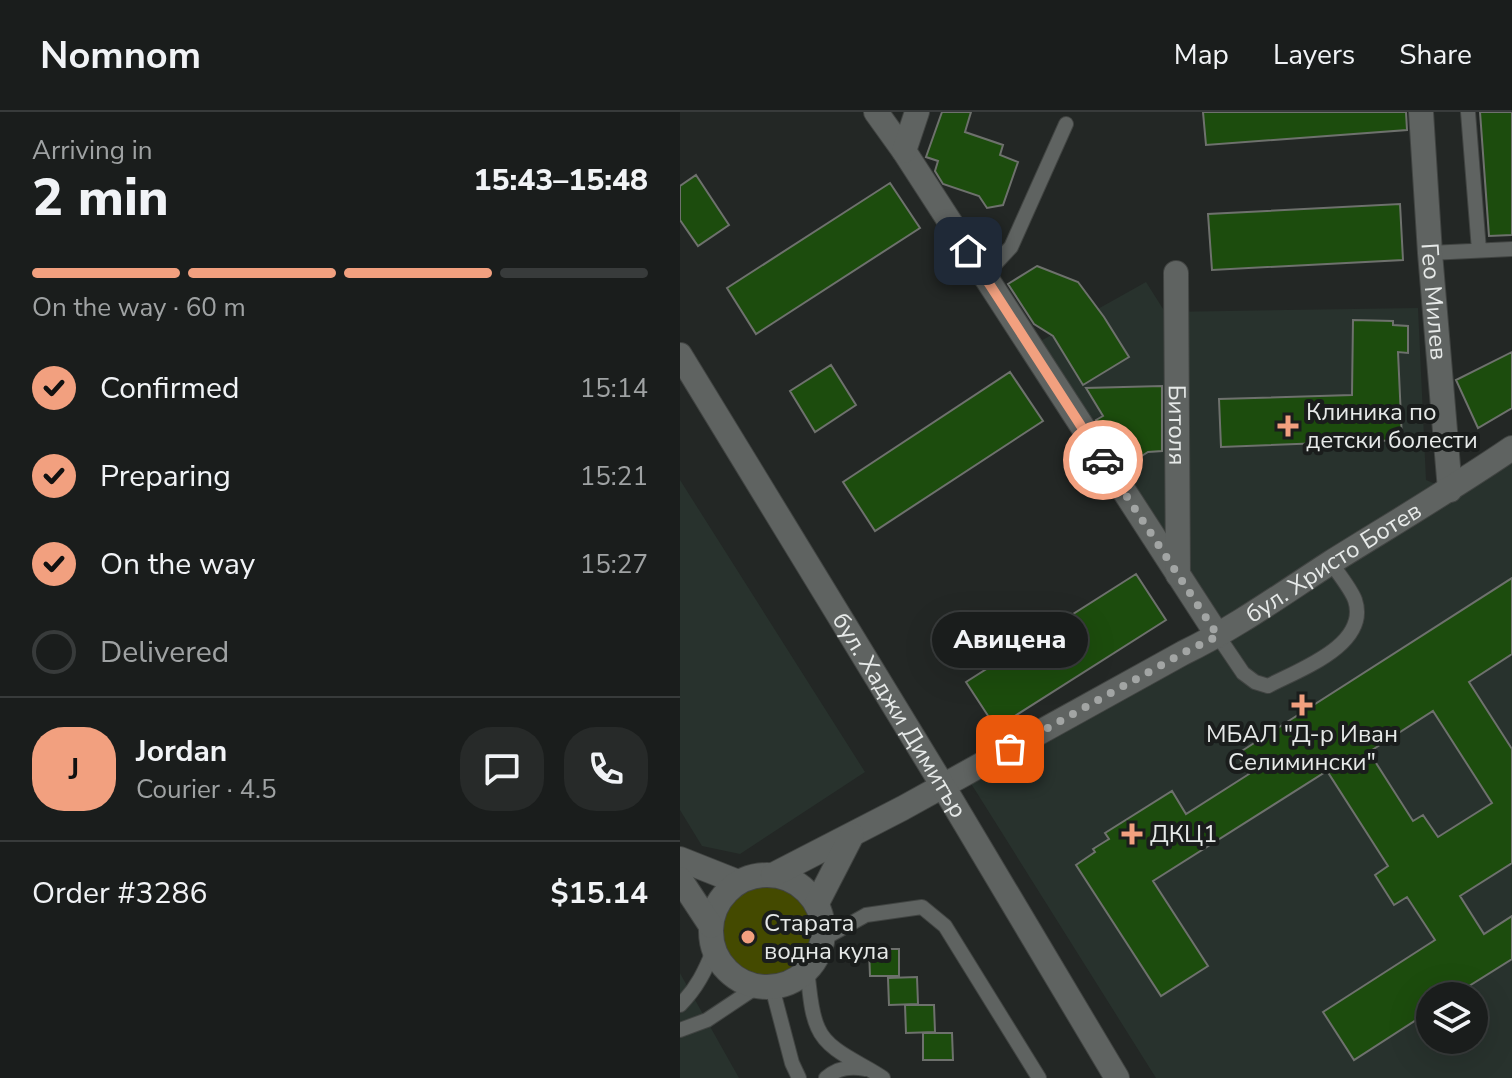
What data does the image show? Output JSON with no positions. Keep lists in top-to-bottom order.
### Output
{
  "streets": {
    "street": [
      "Гео Милев",
      "Битоля",
      "бул. Христо Ботев",
      "бул. Хаджи Димитър"
    ]
  },
  "crossings": [
    ["Гео Милев", "бул. Христо Ботев"],
    ["бул. Христо Ботев", "бул. Хаджи Димитър"]
  ],
  "places": {
    "health": ["Клиника по детски болести", "МБАЛ \"Д-р Иван Селимински\"", "ДКЦ1"],
    "other": ["Авицена", "Старата водна кула"]
  },
  "page": {
    "header": "Nomnom",
    "nav": ["Map", "Layers", "Share"],
    "heading": ["2 min", "Arriving in", "15:43–15:48"],
    "panel": [
      "Jordan",
      "Courier · 4.5",
      "Order #3286",
      "$15.14"
    ],
    "bar": "On the way · 60 m",
    "list": [
      ["Confirmed", "15:14"],
      ["Preparing", "15:21"],
      ["On the way", "15:27"],
      "Delivered"
    ],
    "bubble": "Авицена",
    "round": "J"
  }
}
